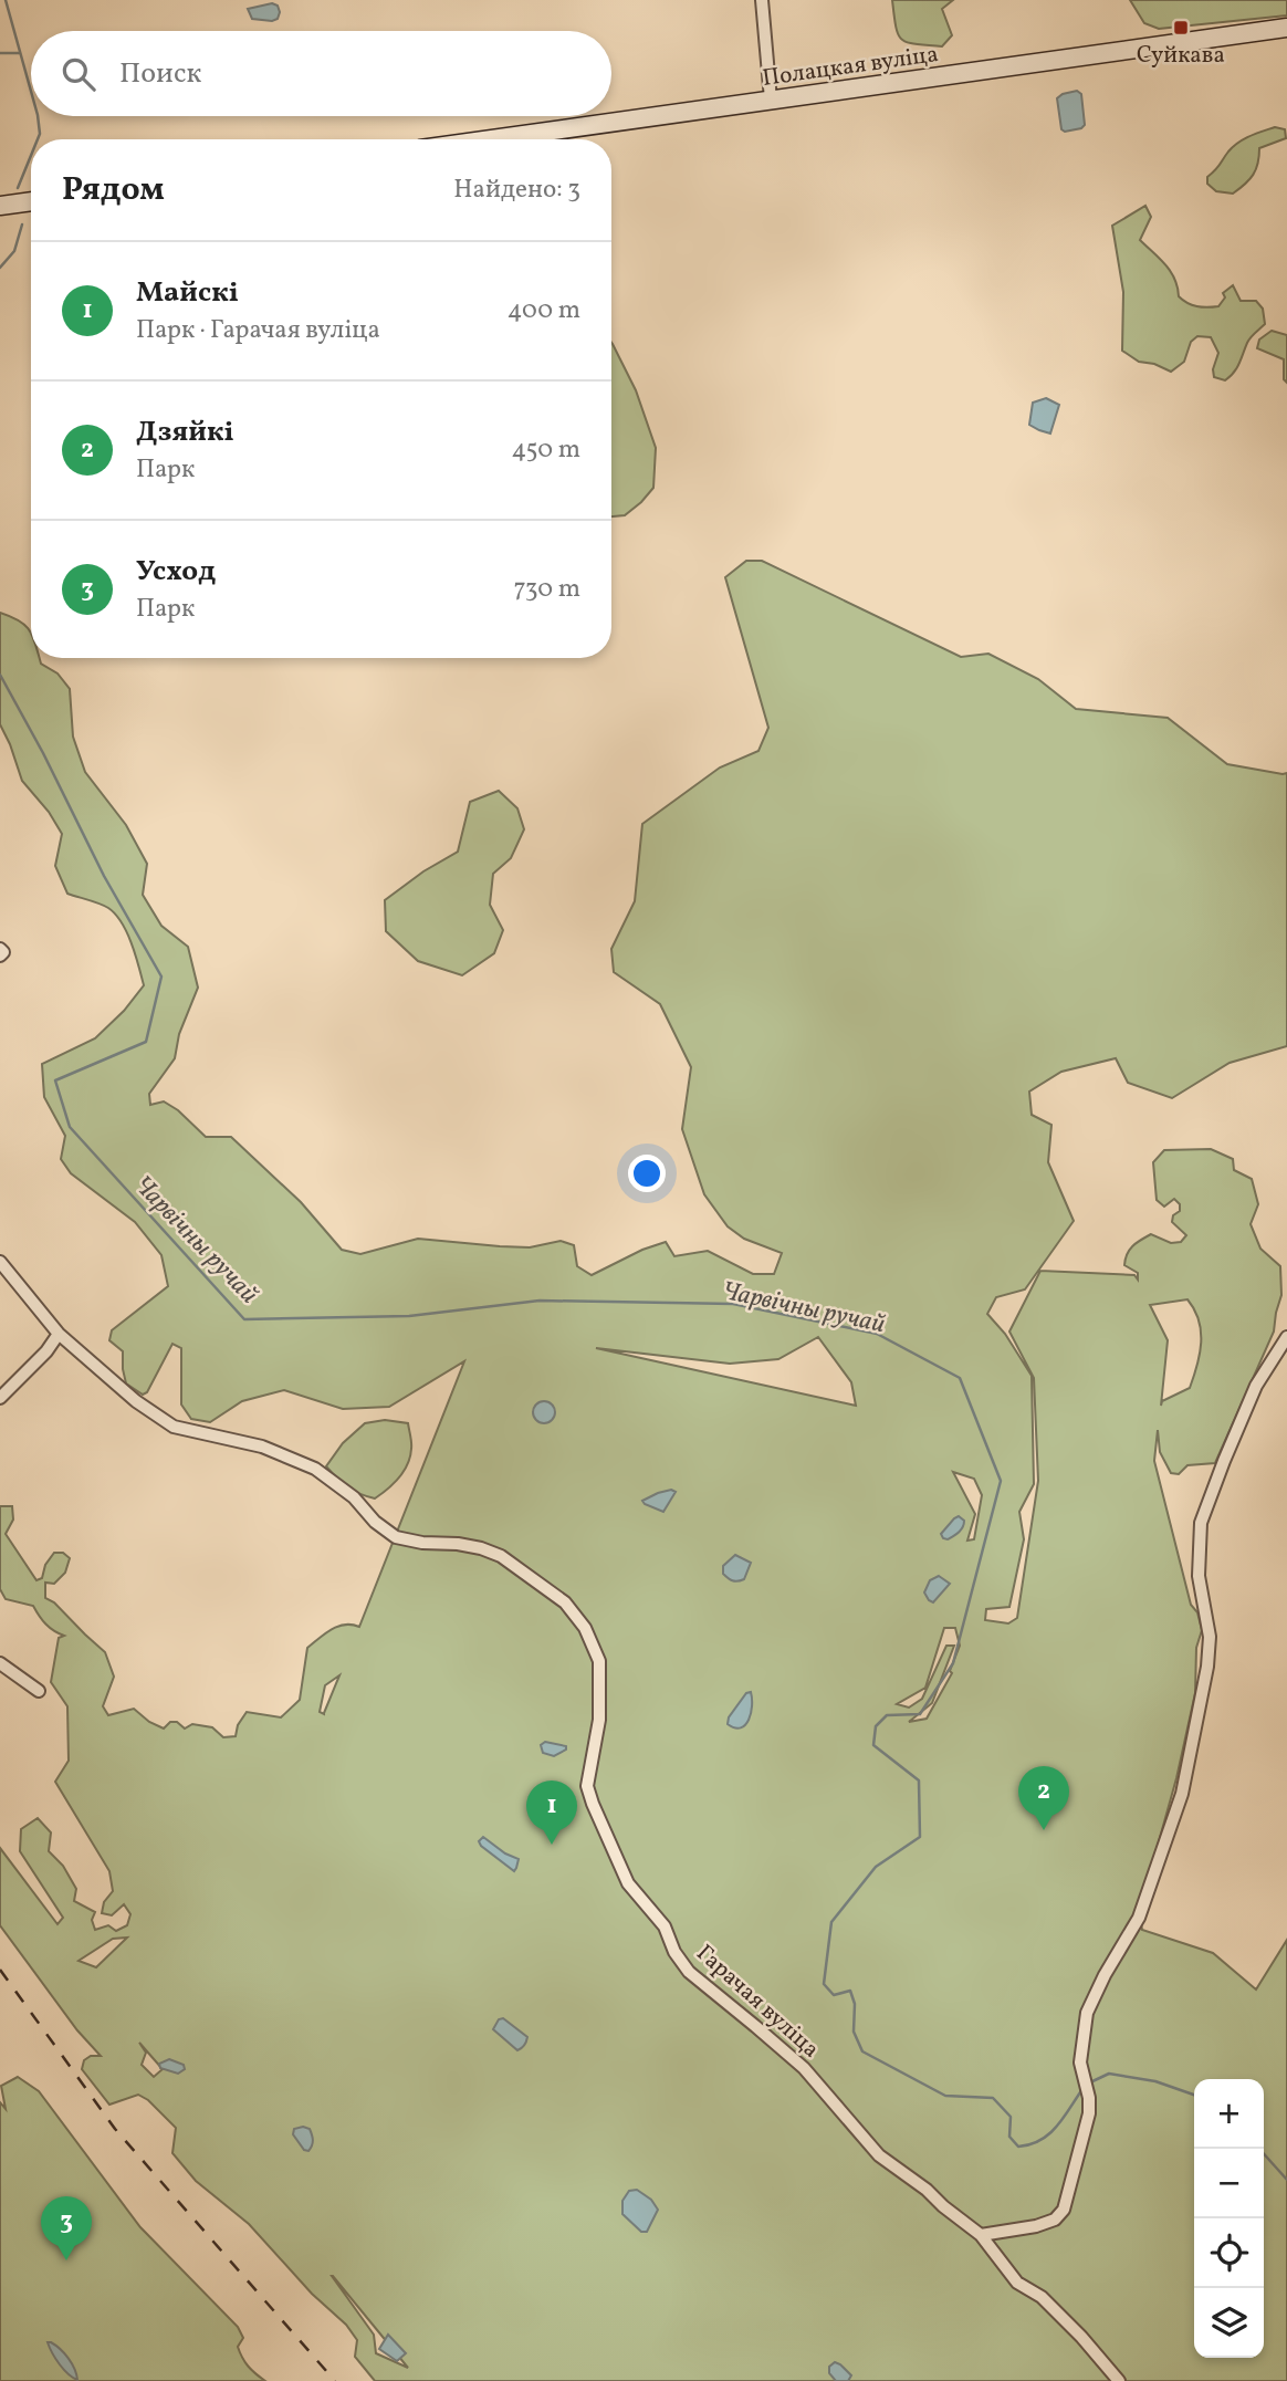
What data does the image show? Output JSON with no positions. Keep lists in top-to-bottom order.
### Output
{
  "streets": {
    "main road": ["Полацкая вуліца"],
    "street": ["Гарачая вуліца"]
  },
  "water": ["Чарвічны ручай"],
  "places": {
    "transit": ["Суйкава"]
  },
  "page": {
    "search": "Поиск",
    "heading": ["Рядом", "Найдено: 3"],
    "list": [
      {
        "mark": "1",
        "name": "Майскі",
        "note": "Парк · Гарачая вуліца",
        "value": "400 m"
      },
      {
        "mark": "2",
        "name": "Дзяйкі",
        "note": "Парк",
        "value": "450 m"
      },
      {
        "mark": "3",
        "name": "Усход",
        "note": "Парк",
        "value": "730 m"
      }
    ],
    "pins": ["2", "1", "3"],
    "map_buttons": ["+", "−"]
  }
}
